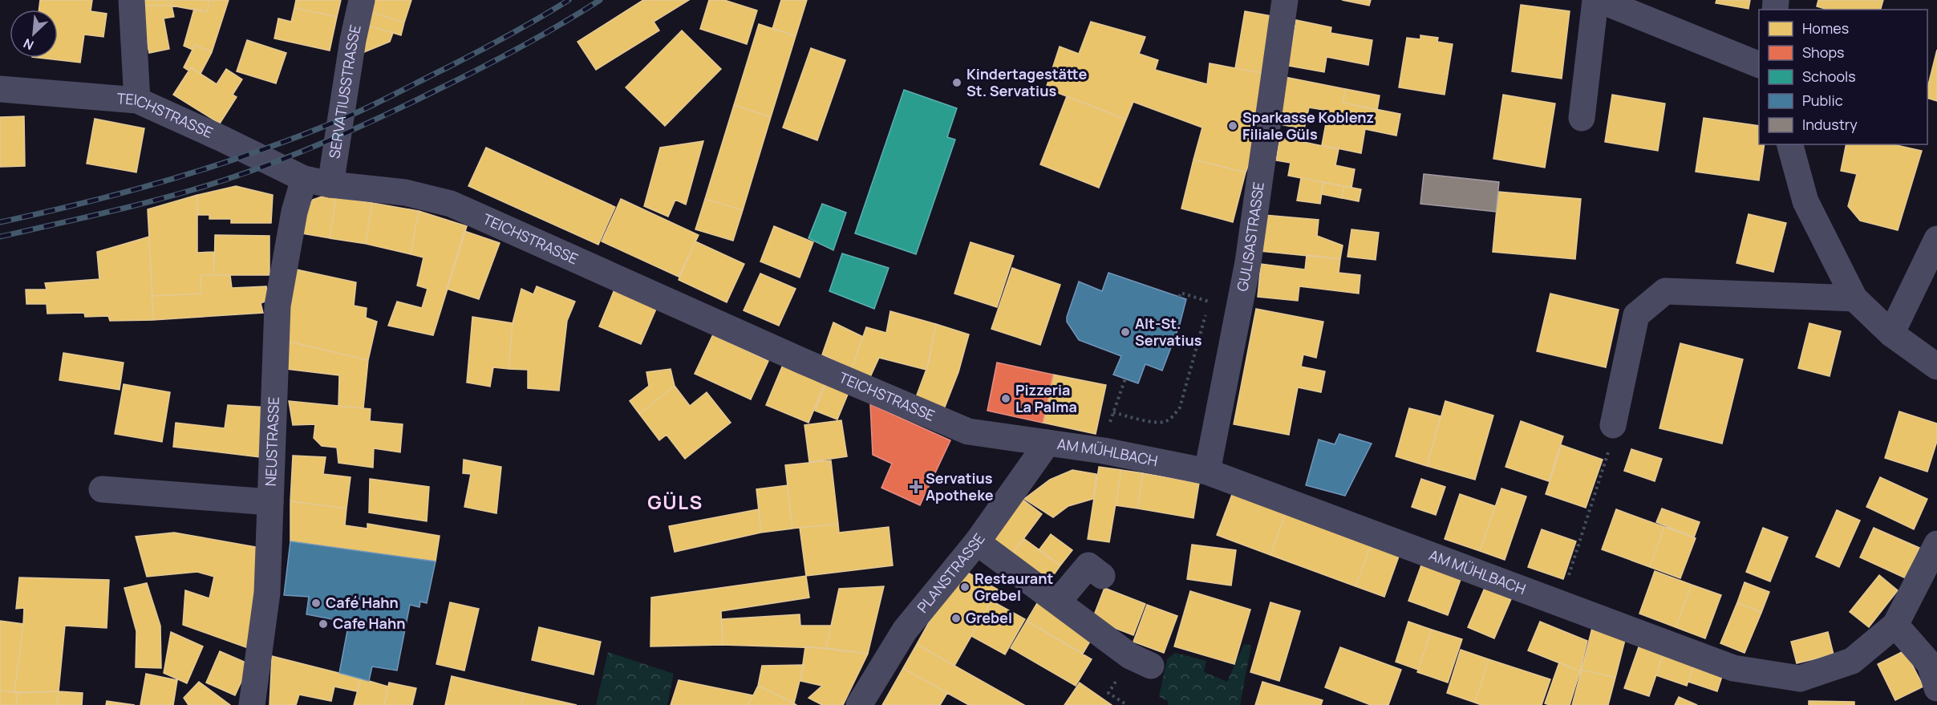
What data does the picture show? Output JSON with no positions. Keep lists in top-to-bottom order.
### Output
{
  "streets": {
    "street": [
      "SERVATIUSSTRASSE",
      "TEICHSTRASSE",
      "GULISASTRASSE",
      "NEUSTRASSE",
      "AM MÜHLBACH",
      "PLANSTRASSE"
    ]
  },
  "crossings": [
    ["SERVATIUSSTRASSE", "TEICHSTRASSE"],
    ["TEICHSTRASSE", "NEUSTRASSE"],
    ["TEICHSTRASSE", "AM MÜHLBACH"],
    ["TEICHSTRASSE", "PLANSTRASSE"],
    ["GULISASTRASSE", "AM MÜHLBACH"],
    ["AM MÜHLBACH", "PLANSTRASSE"]
  ],
  "districts": ["GÜLS"],
  "places": {
    "other": [
      "Kindertagestätte St. Servatius",
      "Sparkasse Koblenz Filiale Güls",
      "Alt-St. Servatius",
      "Pizzeria La Palma",
      "Restaurant Grebel",
      "Café Hahn",
      "Grebel",
      "Cafe Hahn"
    ],
    "health": ["Servatius Apotheke"]
  },
  "legend": [
    "Homes",
    "Shops",
    "Schools",
    "Public",
    "Industry"
  ],
  "north": "bottom left"
}
